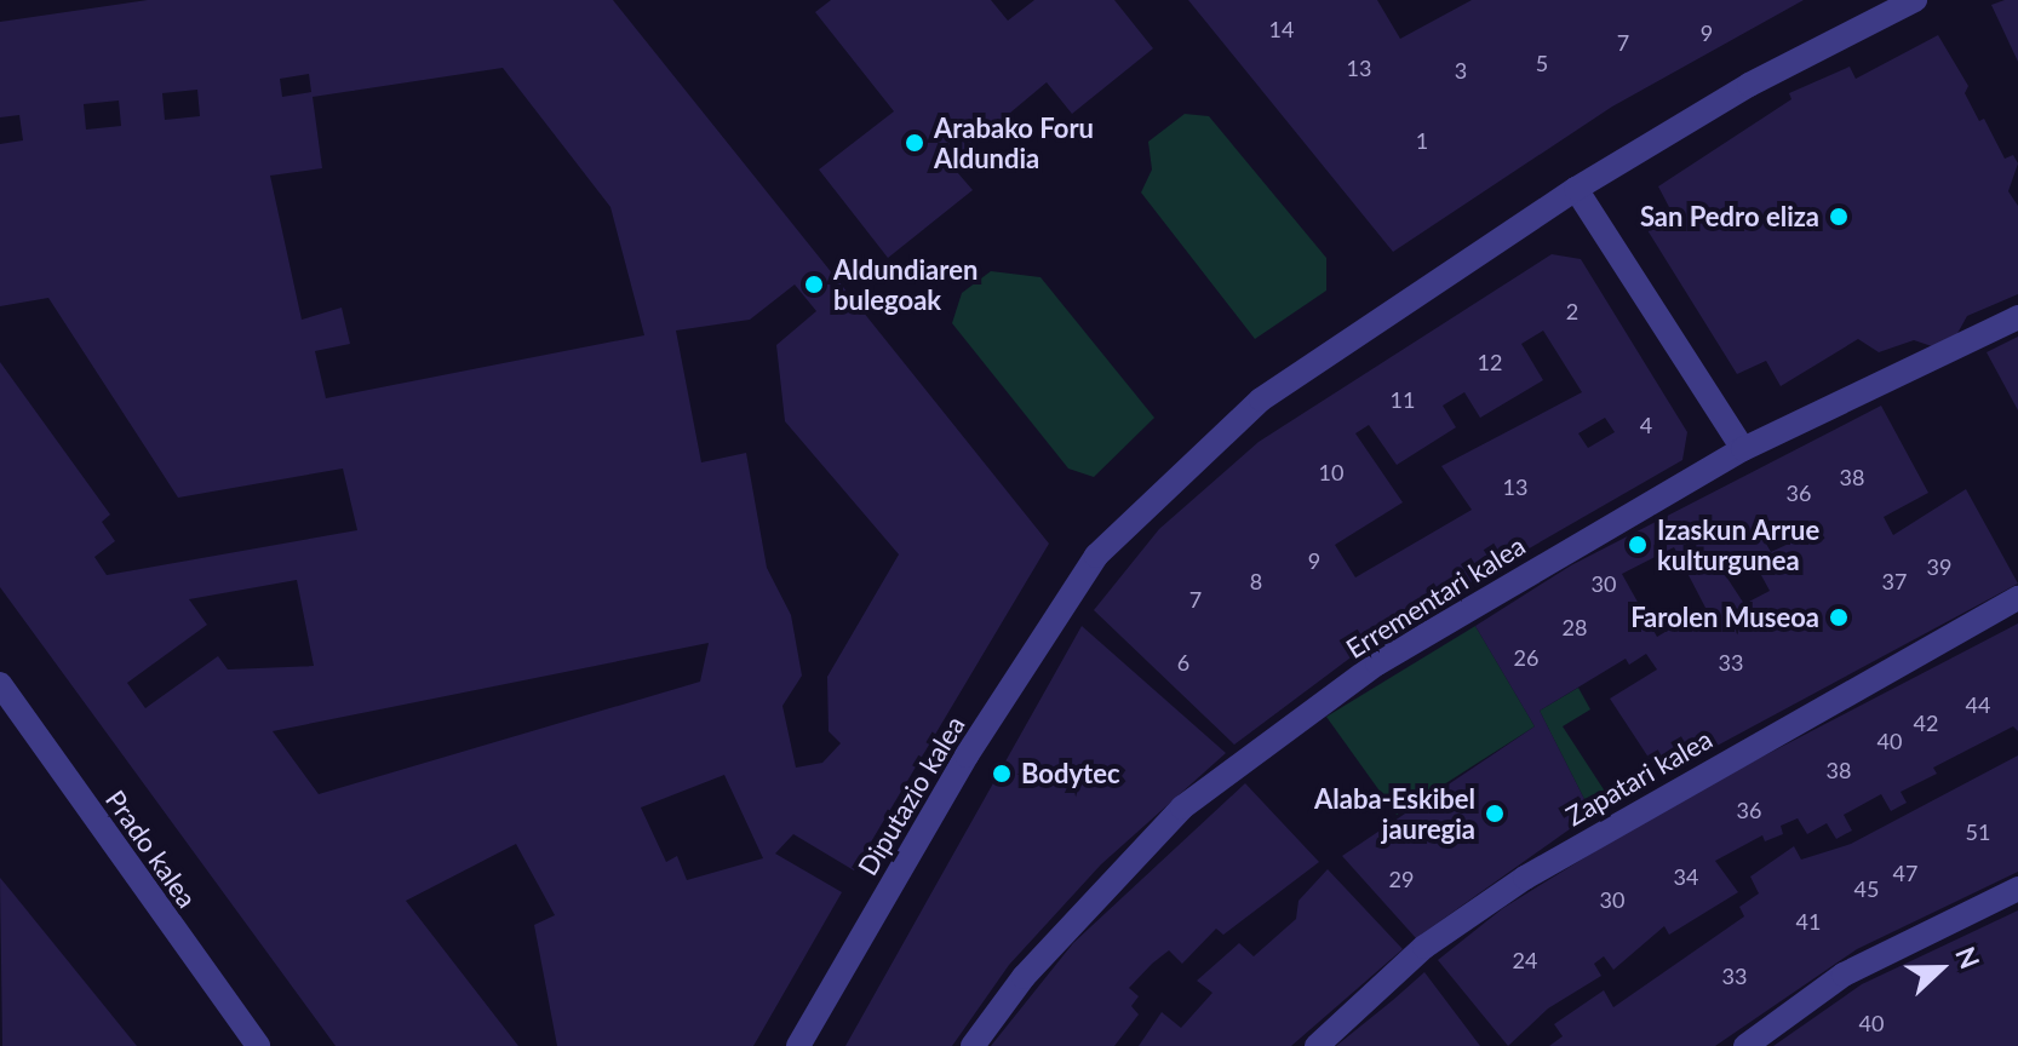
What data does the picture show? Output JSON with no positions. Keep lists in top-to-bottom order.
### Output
{
  "streets": {
    "street": [
      "Errementari kalea",
      "Zapatari kalea",
      "Diputazio kalea",
      "Prado kalea"
    ]
  },
  "places": [
    "Arabako Foru Aldundia",
    "San Pedro eliza",
    "Aldundiaren bulegoak",
    "Izaskun Arrue kulturgunea",
    "Farolen Museoa",
    "Bodytec",
    "Alaba-Eskibel jauregia"
  ],
  "house_numbers": [
    "14",
    "9",
    "7",
    "5",
    "13",
    "3",
    "1",
    "2",
    "12",
    "11",
    "4",
    "10",
    "38",
    "13",
    "36",
    "9",
    "39",
    "8",
    "37",
    "30",
    "7",
    "28",
    "26",
    "6",
    "33",
    "44",
    "42",
    "40",
    "38",
    "36",
    "51",
    "47",
    "34",
    "29",
    "45",
    "30",
    "41",
    "24",
    "33",
    "40"
  ],
  "north": "right"
}
